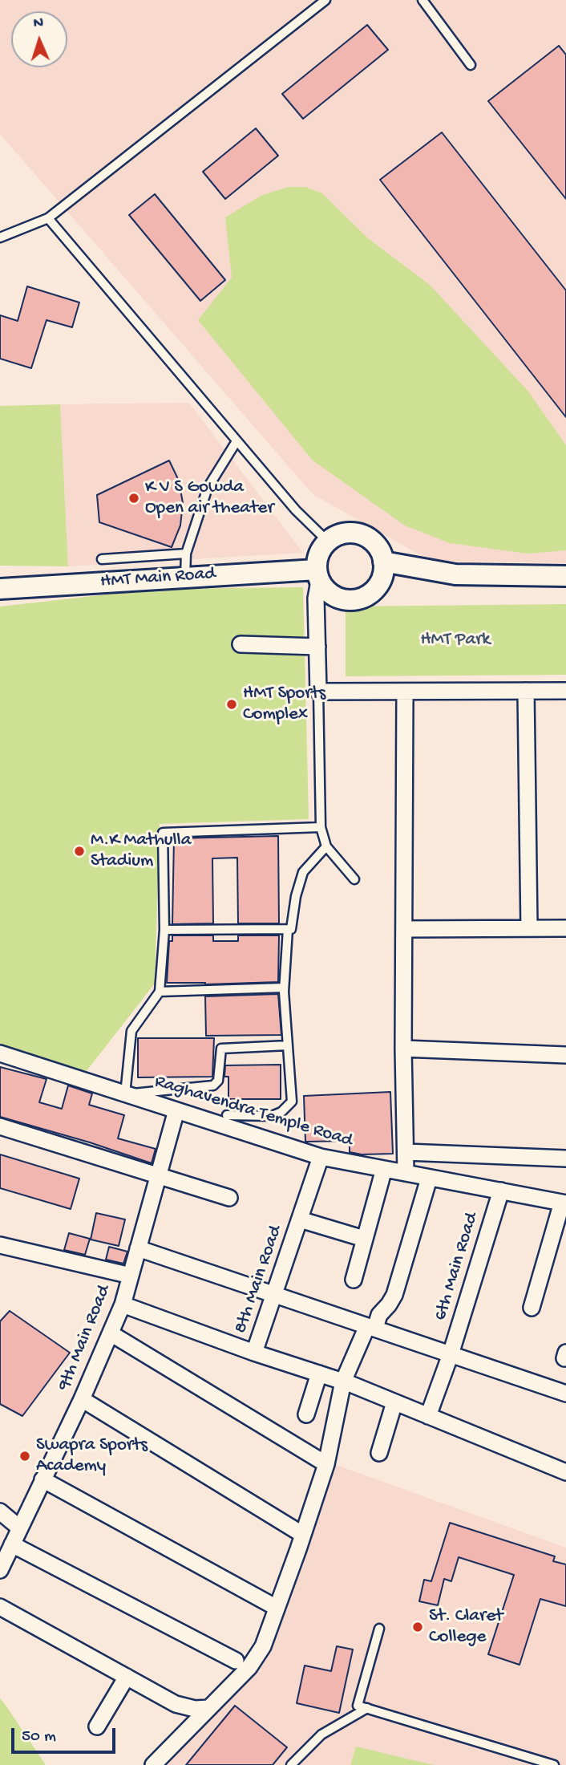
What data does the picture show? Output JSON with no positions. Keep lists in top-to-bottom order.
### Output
{
  "streets": {
    "street": [
      "HMT Main Road",
      "Raghavendra Temple Road",
      "6th Main Road",
      "8th Main Road",
      "9th Main Road"
    ]
  },
  "crossings": [
    ["Raghavendra Temple Road", "6th Main Road"],
    ["Raghavendra Temple Road", "8th Main Road"],
    ["Raghavendra Temple Road", "9th Main Road"]
  ],
  "parks": ["HMT Park"],
  "places": [
    "K V S Gowda Open air theater",
    "HMT Sports Complex",
    "M.K Mathulla Stadium",
    "Swapra Sports Academy",
    "St. Claret College"
  ],
  "scale_bar": "50 m",
  "north": "top"
}
